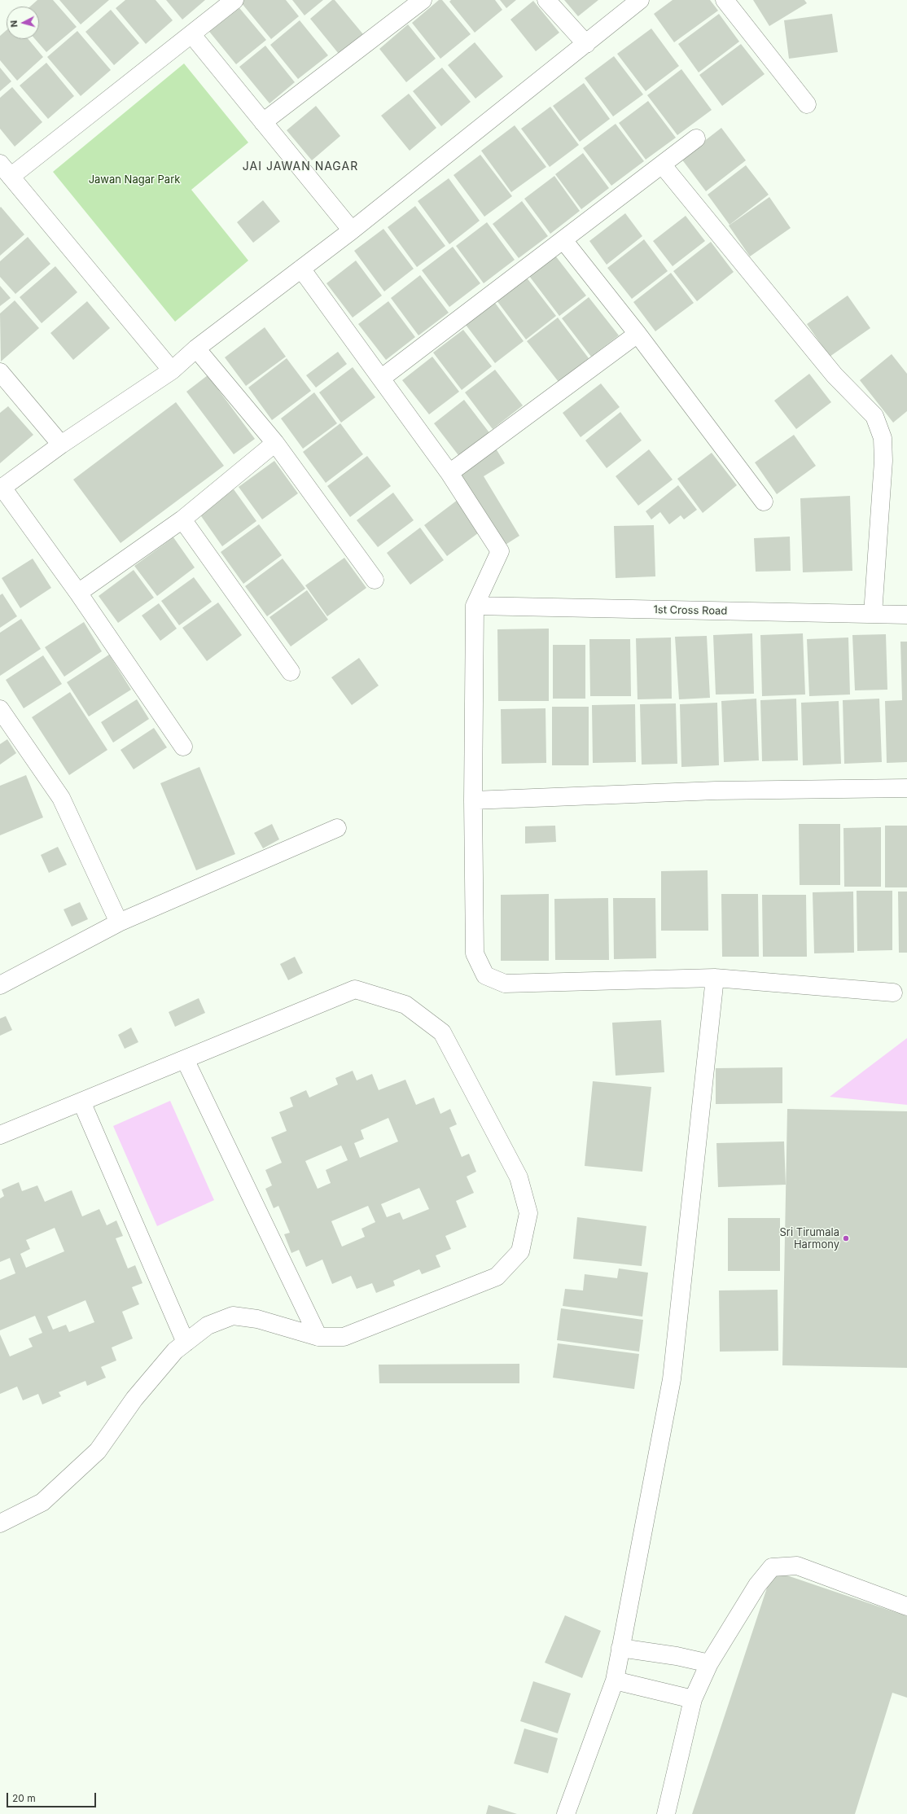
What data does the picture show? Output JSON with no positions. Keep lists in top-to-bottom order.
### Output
{
  "streets": {
    "street": ["1st Cross Road"]
  },
  "districts": ["JAI JAWAN NAGAR"],
  "parks": ["Jawan Nagar Park"],
  "places": ["Sri Tirumala Harmony"],
  "scale_bar": "20 m",
  "north": "left"
}
